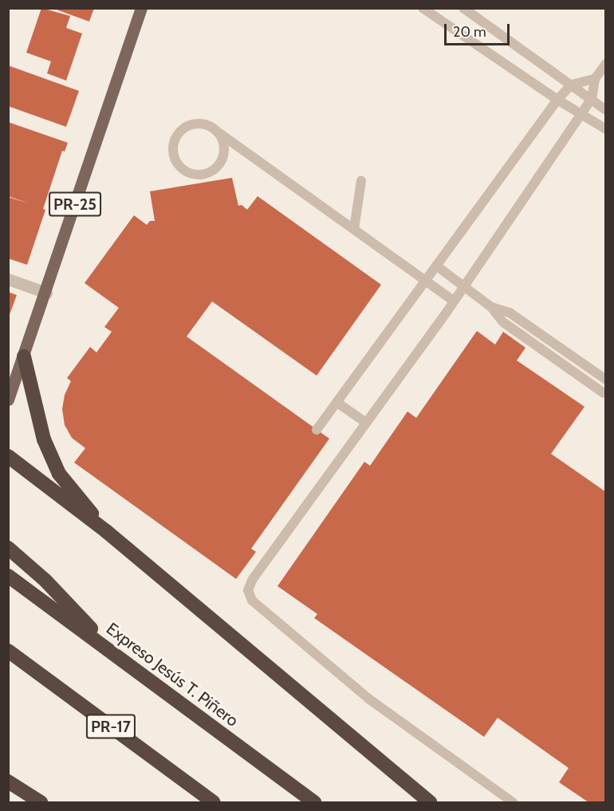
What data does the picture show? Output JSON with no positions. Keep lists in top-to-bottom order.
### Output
{
  "streets": {
    "highway": ["Expreso Jesús T. Piñero", "PR-17"],
    "main road": ["PR-25"]
  },
  "scale_bar": "20 m"
}
